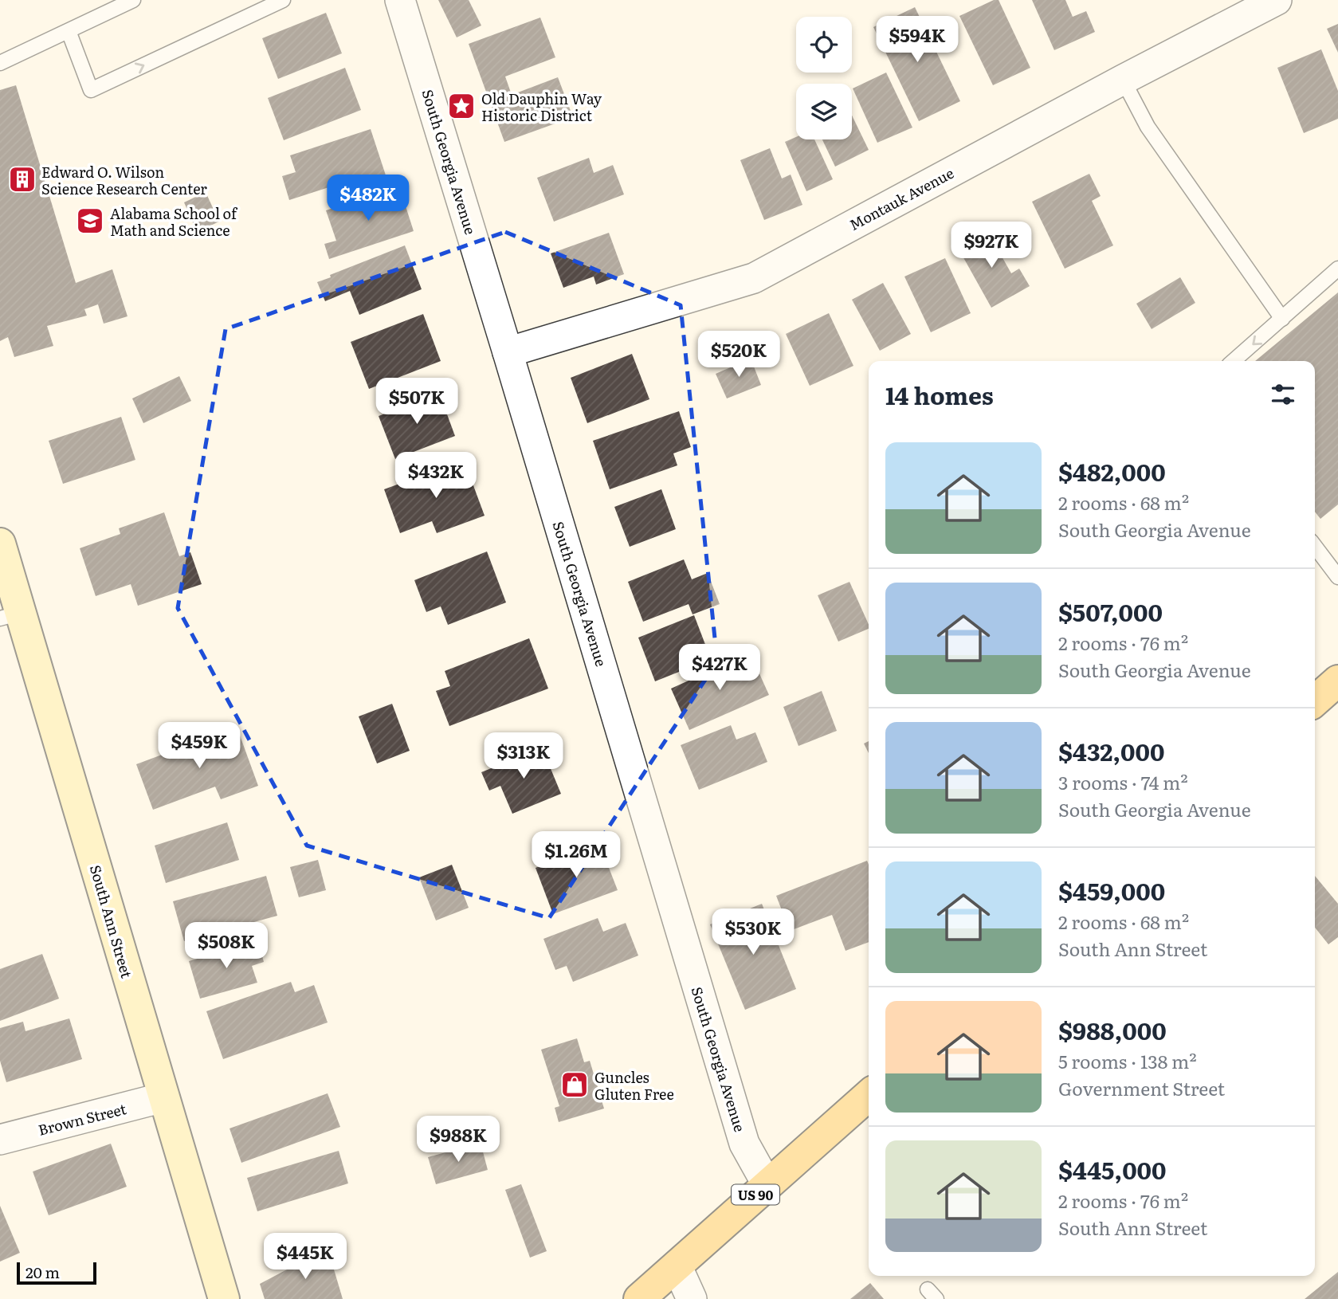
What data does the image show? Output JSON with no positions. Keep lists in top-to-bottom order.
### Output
{
  "streets": {
    "main road": ["US 90"],
    "street": [
      "South Georgia Avenue",
      "Montauk Avenue",
      "South Ann Street",
      "Brown Street"
    ]
  },
  "crossings": [
    ["South Georgia Avenue", "Montauk Avenue"],
    ["South Georgia Avenue", "US 90"],
    ["South Ann Street", "Brown Street"]
  ],
  "places": {
    "place": ["Old Dauphin Way Historic District"],
    "building": ["Edward O. Wilson Science Research Center"],
    "school or university": ["Alabama School of Math and Science"],
    "shop": ["Guncles Gluten Free"]
  },
  "scale_bar": "20 m",
  "page": {
    "price": [
      "$594K",
      "$482K",
      "$927K",
      "$520K",
      "$507K",
      "$432K",
      "$427K",
      "$459K",
      "$313K",
      "$1.26M",
      "$530K",
      "$508K",
      "$988K",
      "$445K"
    ],
    "heading": "14 homes",
    "list": [
      {
        "name": "$482,000",
        "note": "2 rooms · 68 m² · South Georgia Avenue"
      },
      {
        "name": "$507,000",
        "note": "2 rooms · 76 m² · South Georgia Avenue"
      },
      {
        "name": "$432,000",
        "note": "3 rooms · 74 m² · South Georgia Avenue"
      },
      {
        "name": "$459,000",
        "note": "2 rooms · 68 m² · South Ann Street"
      },
      {
        "name": "$988,000",
        "note": "5 rooms · 138 m² · Government Street"
      },
      {
        "name": "$445,000",
        "note": "2 rooms · 76 m² · South Ann Street"
      }
    ],
    "scale": "20 m"
  }
}
